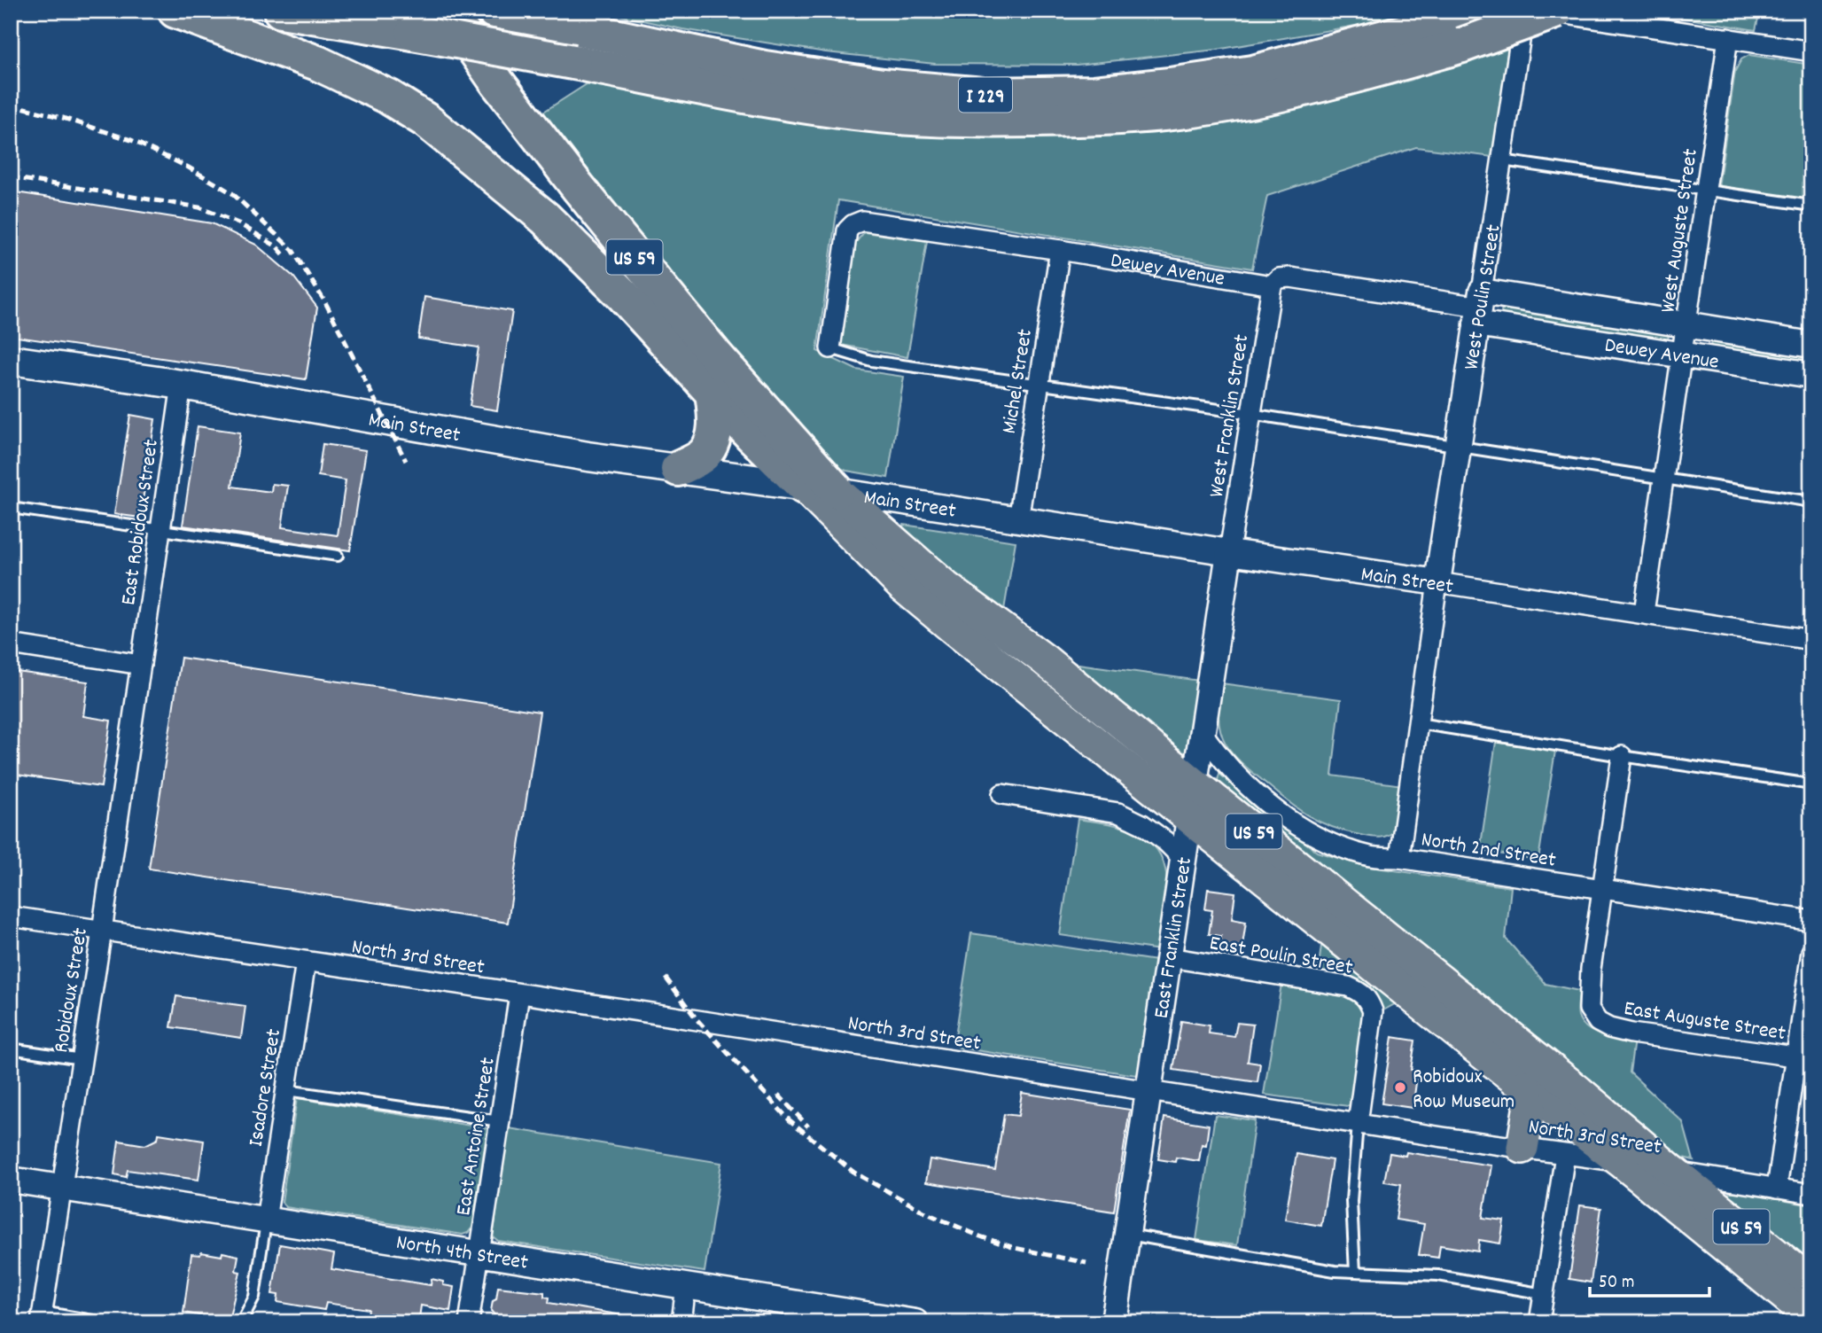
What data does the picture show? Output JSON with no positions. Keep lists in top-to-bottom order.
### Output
{
  "streets": {
    "highway": ["I 229", "US 59"],
    "main road": ["Main Street"],
    "street": [
      "West Auguste Street",
      "Dewey Avenue",
      "West Poulin Street",
      "Michel Street",
      "West Franklin Street",
      "East Robidoux Street",
      "North 2nd Street",
      "East Franklin Street",
      "East Poulin Street",
      "North 3rd Street",
      "Robidoux Street",
      "East Auguste Street",
      "Isadore Street",
      "East Antoine Street",
      "North 4th Street"
    ]
  },
  "crossings": [
    ["West Auguste Street", "Dewey Avenue"],
    ["West Auguste Street", "Main Street"],
    ["US 59", "Main Street"],
    ["US 59", "East Franklin Street"],
    ["US 59", "North 3rd Street"],
    ["Dewey Avenue", "West Poulin Street"],
    ["Dewey Avenue", "Michel Street"],
    ["Dewey Avenue", "West Franklin Street"],
    ["West Poulin Street", "Main Street"],
    ["Michel Street", "Main Street"],
    ["West Franklin Street", "Main Street"],
    ["West Franklin Street", "East Franklin Street"],
    ["Main Street", "East Robidoux Street"],
    ["Main Street", "East Franklin Street"],
    ["East Robidoux Street", "Robidoux Street"],
    ["North 2nd Street", "East Franklin Street"],
    ["North 2nd Street", "East Auguste Street"],
    ["East Franklin Street", "East Poulin Street"],
    ["East Franklin Street", "North 3rd Street"],
    ["East Poulin Street", "North 3rd Street"],
    ["North 3rd Street", "Robidoux Street"],
    ["North 3rd Street", "Isadore Street"],
    ["North 3rd Street", "East Antoine Street"],
    ["Robidoux Street", "North 4th Street"],
    ["Isadore Street", "North 4th Street"],
    ["East Antoine Street", "North 4th Street"]
  ],
  "places": ["Robidoux Row Museum"],
  "scale_bar": "50 m"
}
